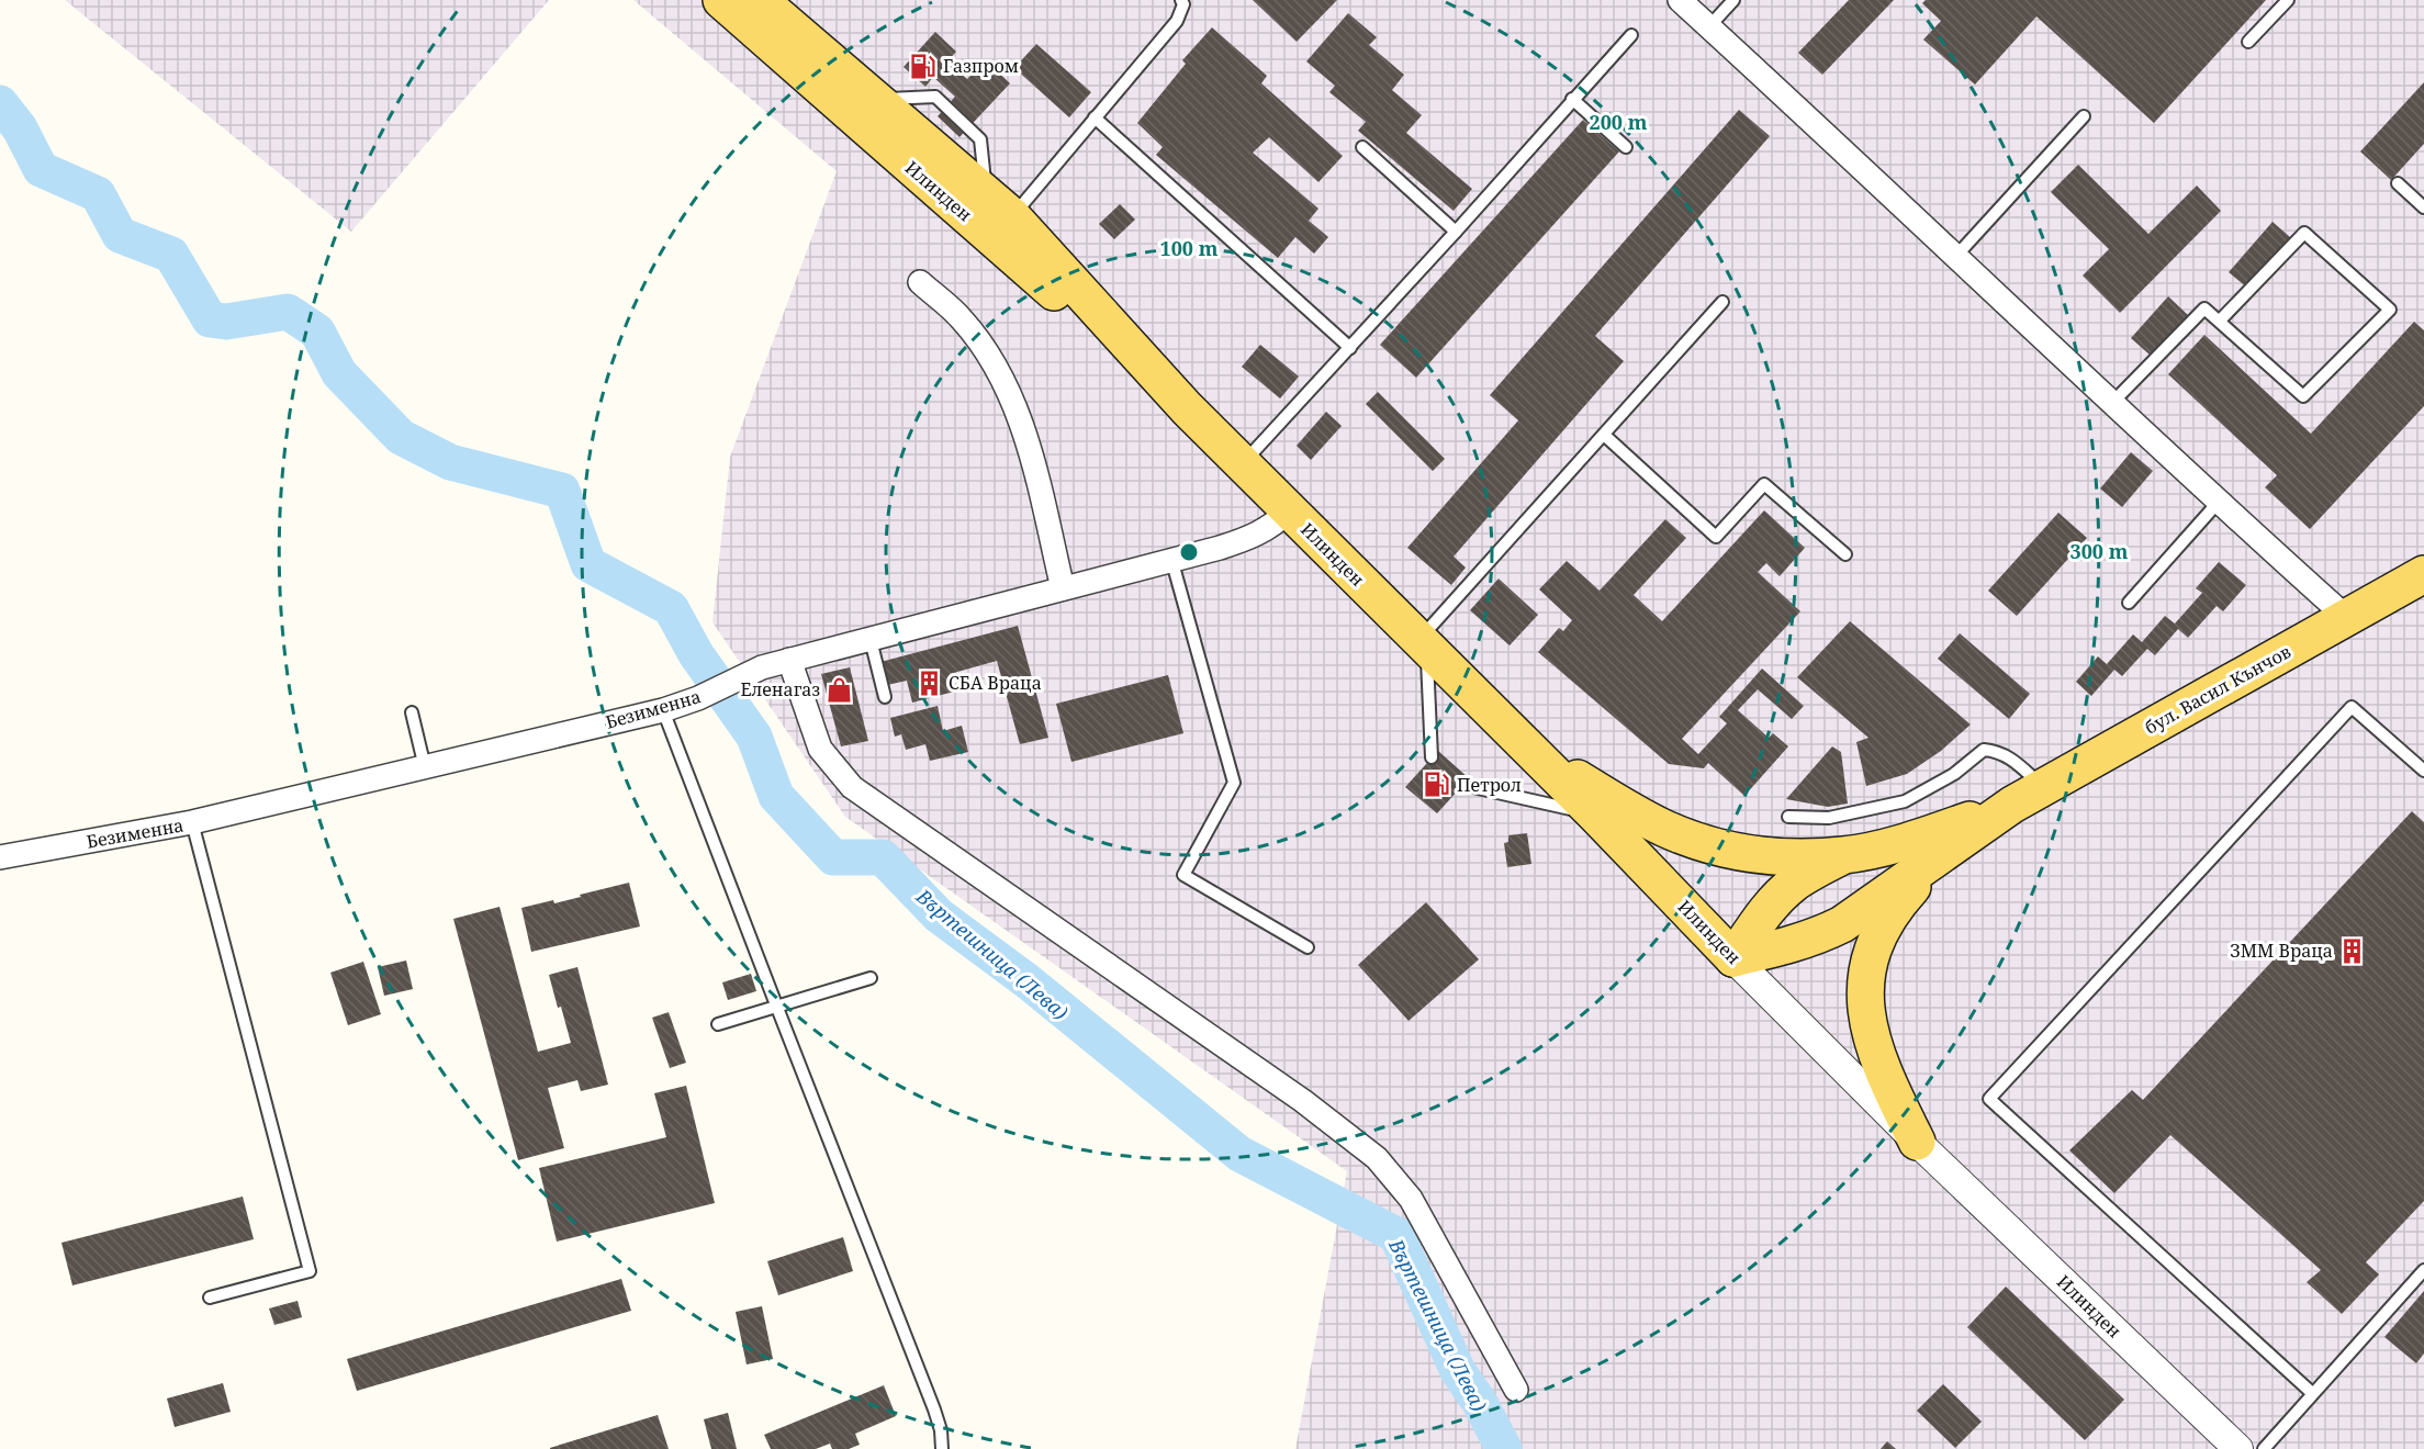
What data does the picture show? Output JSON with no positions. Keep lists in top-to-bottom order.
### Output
{
  "streets": {
    "main road": ["Илинден", "бул. Васил Кънчов"],
    "street": ["Безименна"]
  },
  "crossings": [
    ["Илинден", "бул. Васил Кънчов"],
    ["Илинден", "Безименна"]
  ],
  "water": ["Въртешница (Лева)"],
  "places": {
    "fuel station": ["Газпром", "Петрол"],
    "building": ["СБА Враца", "ЗММ Враца"],
    "shop": ["Еленагаз"]
  },
  "rings": ["200 m", "100 m", "300 m"]
}
